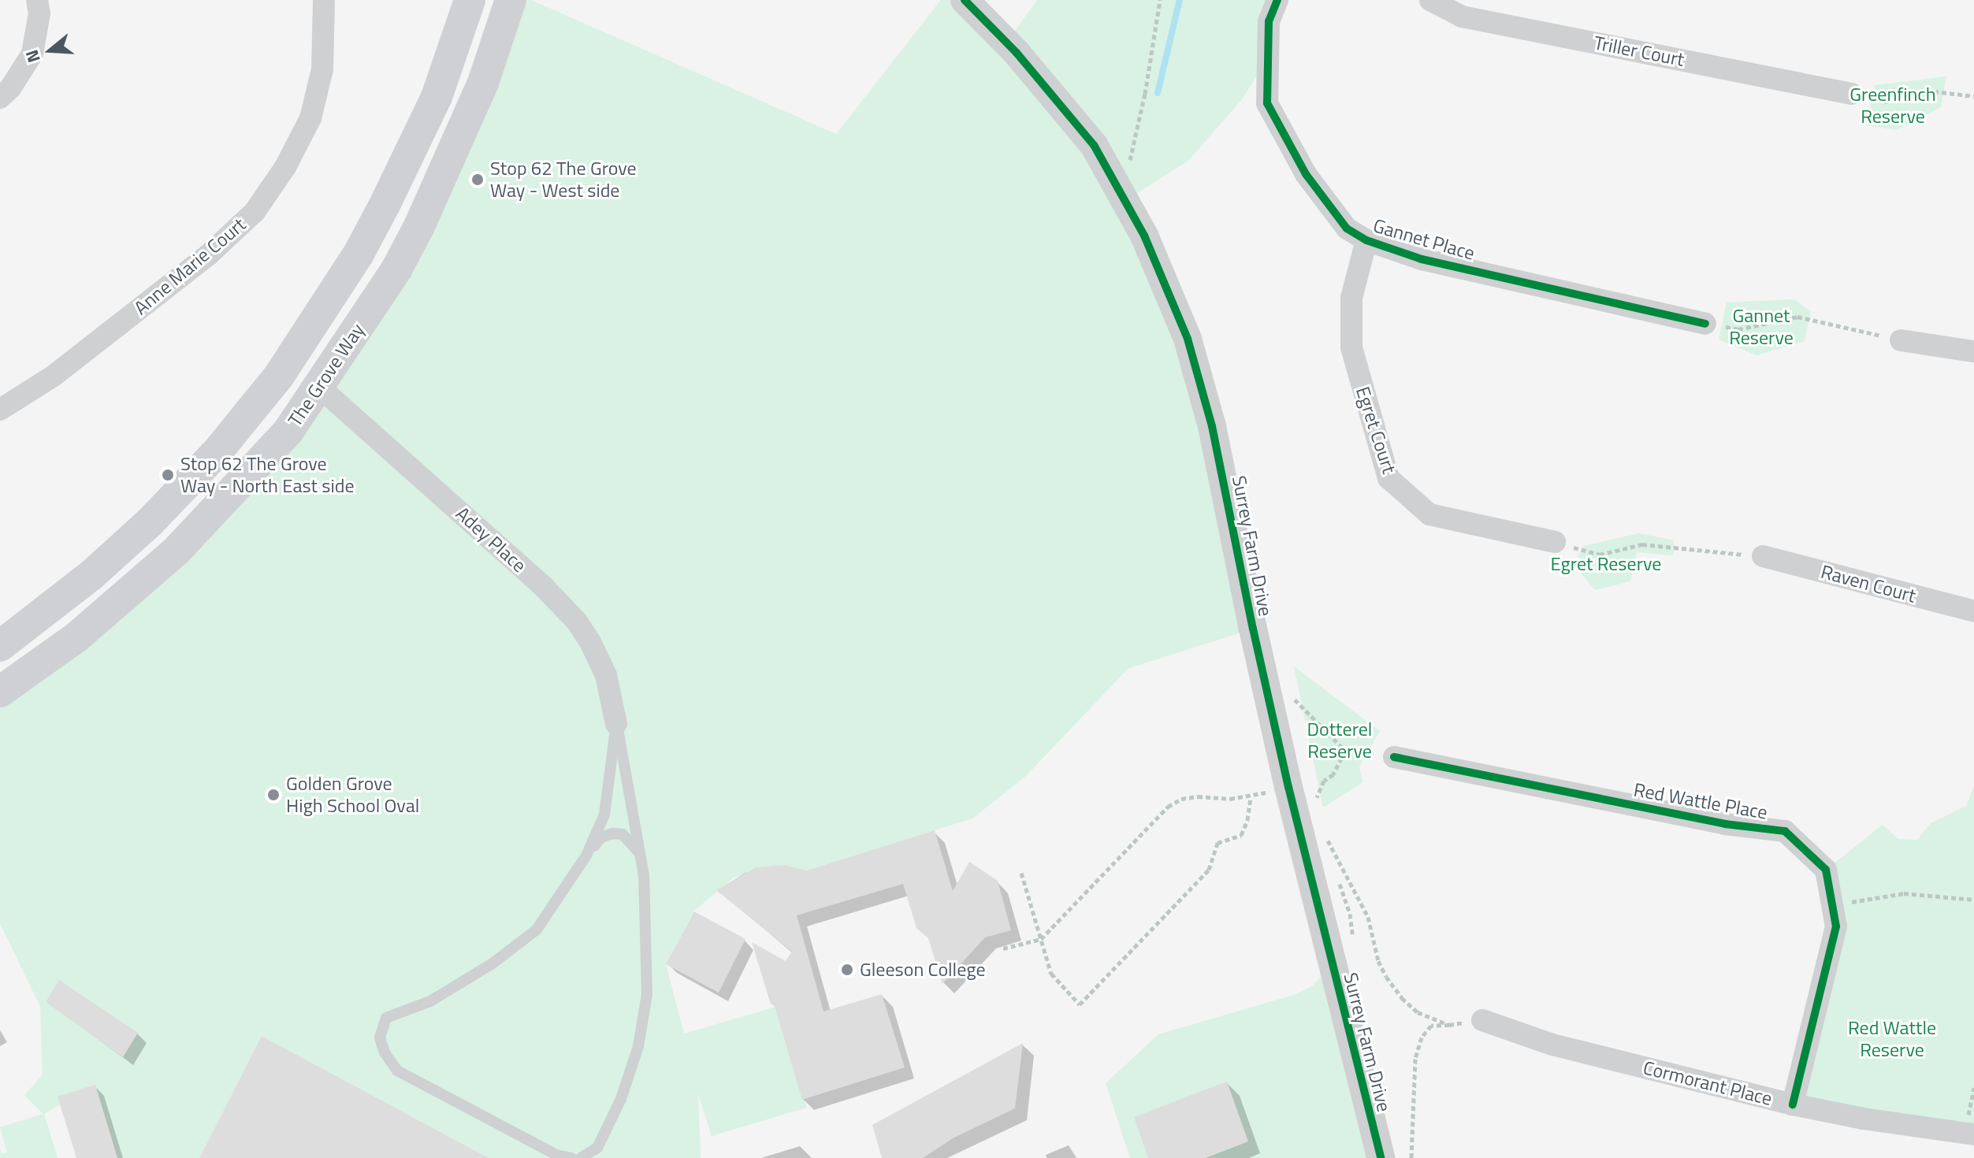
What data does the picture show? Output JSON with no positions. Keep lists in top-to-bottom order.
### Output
{
  "streets": {
    "main road": ["The Grove Way"],
    "street": [
      "Triller Court",
      "Gannet Place",
      "Anne Marie Court",
      "Egret Court",
      "Adey Place",
      "Surrey Farm Drive",
      "Raven Court",
      "Red Wattle Place",
      "Cormorant Place"
    ]
  },
  "crossings": [
    ["Gannet Place", "Egret Court"],
    ["The Grove Way", "Adey Place"],
    ["Red Wattle Place", "Cormorant Place"]
  ],
  "parks": [
    "Greenfinch Reserve",
    "Gannet Reserve",
    "Egret Reserve",
    "Dotterel Reserve",
    "Red Wattle Reserve"
  ],
  "places": [
    "Stop 62 The Grove Way - West side",
    "Stop 62 The Grove Way - North East side",
    "Golden Grove High School Oval",
    "Gleeson College"
  ],
  "north": "left"
}
